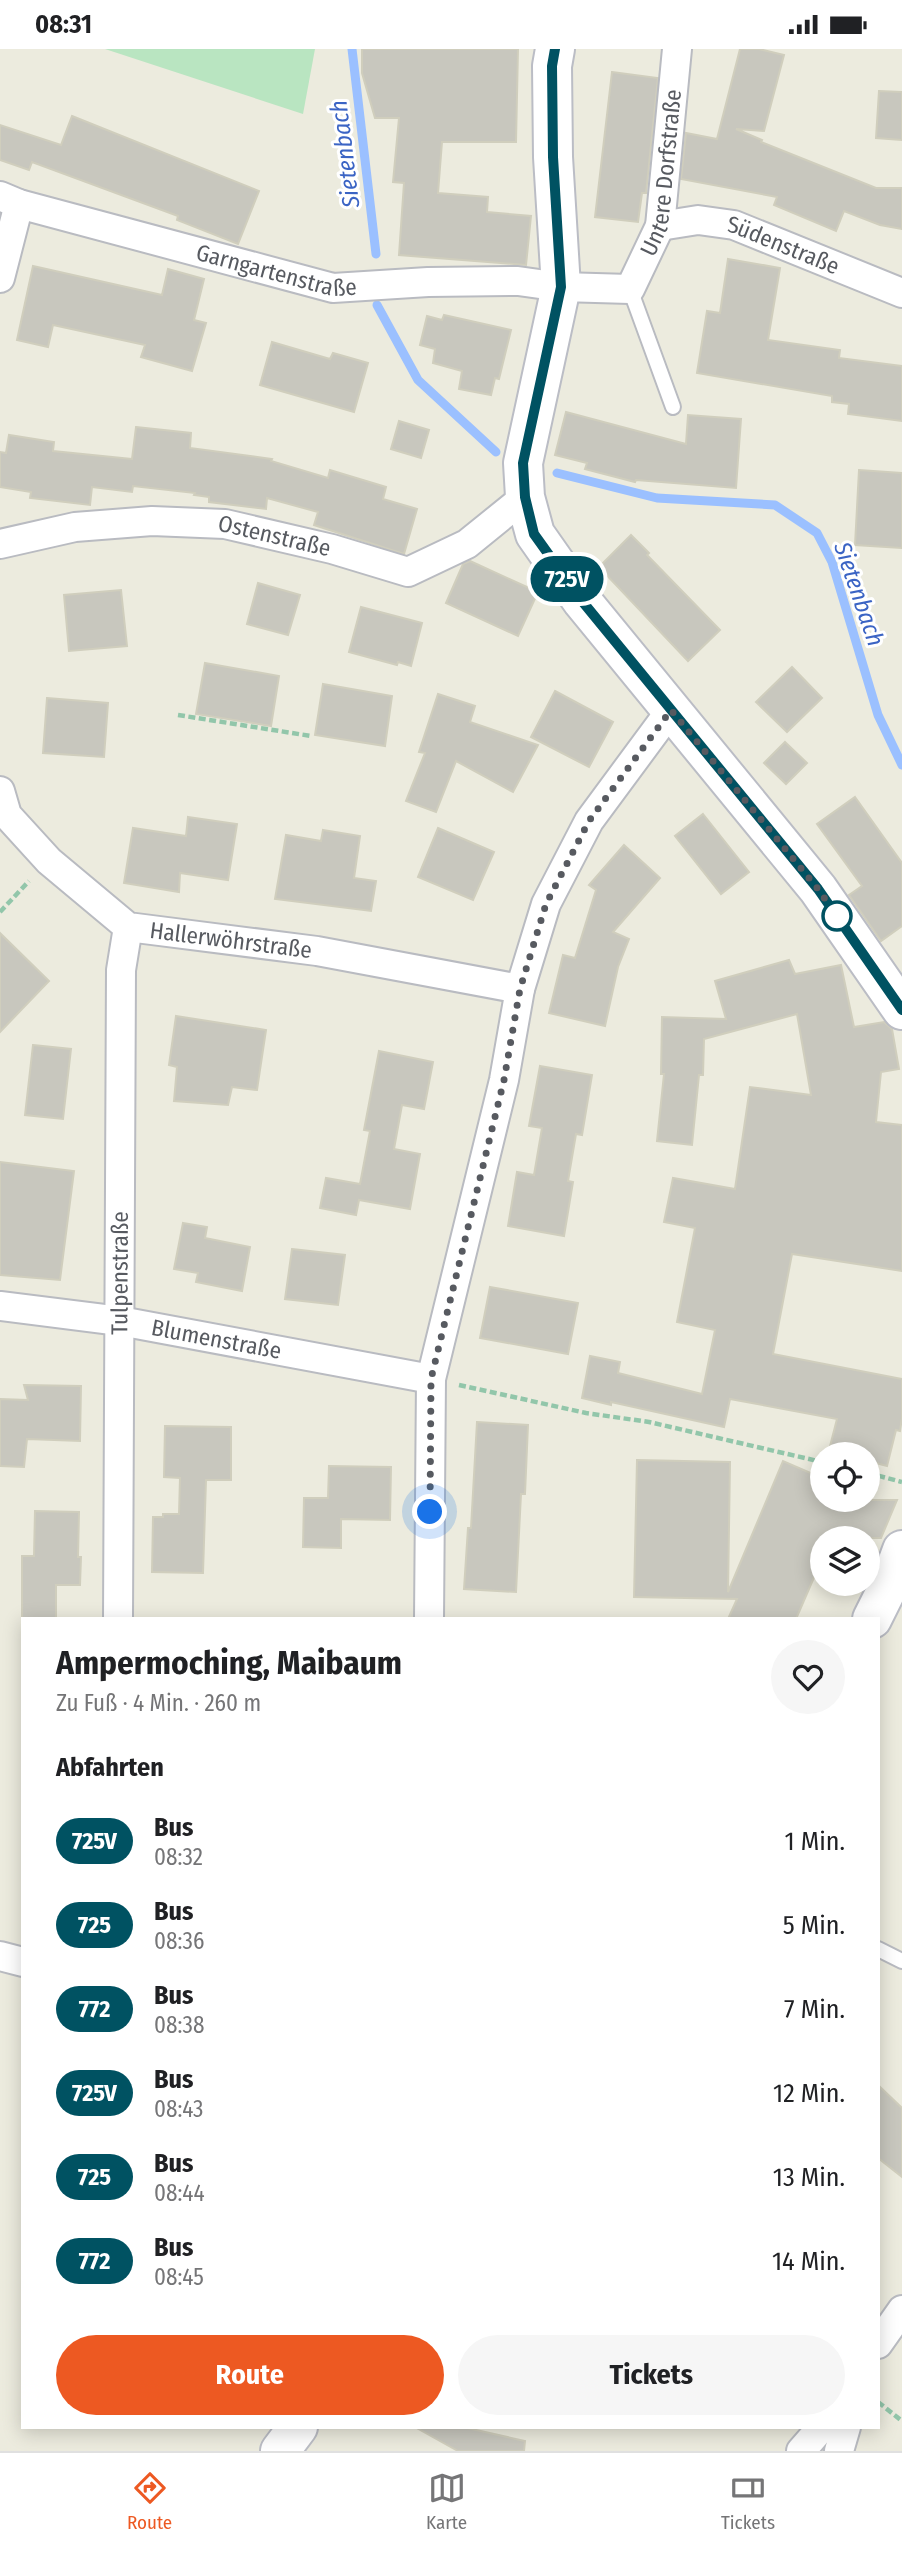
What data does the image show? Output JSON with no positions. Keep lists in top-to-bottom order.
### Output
{
  "streets": {
    "street": [
      "Untere Dorfstraße",
      "Südenstraße",
      "Garngartenstraße",
      "Ostenstraße",
      "Hallerwöhrstraße",
      "Tulpenstraße",
      "Blumenstraße"
    ]
  },
  "crossings": [
    ["Untere Dorfstraße", "Südenstraße"],
    ["Hallerwöhrstraße", "Tulpenstraße"],
    ["Tulpenstraße", "Blumenstraße"]
  ],
  "water": ["Sietenbach"],
  "lines": ["bus line 725V"],
  "page": {
    "status": "08:31",
    "on_map": "725V",
    "heading": [
      ["Ampermoching, Maibaum", "Zu Fuß · 4 Min. · 260 m"],
      "Abfahrten"
    ],
    "list": [
      {
        "mark": "725V",
        "name": "Bus",
        "note": "08:32",
        "value": "1 Min."
      },
      {
        "mark": "725",
        "name": "Bus",
        "note": "08:36",
        "value": "5 Min."
      },
      {
        "mark": "772",
        "name": "Bus",
        "note": "08:38",
        "value": "7 Min."
      },
      {
        "mark": "725V",
        "name": "Bus",
        "note": "08:43",
        "value": "12 Min."
      },
      {
        "mark": "725",
        "name": "Bus",
        "note": "08:44",
        "value": "13 Min."
      },
      {
        "mark": "772",
        "name": "Bus",
        "note": "08:45",
        "value": "14 Min."
      }
    ],
    "buttons": ["Route", "Tickets"],
    "tabs": ["Route", "Karte", "Tickets"]
  }
}
